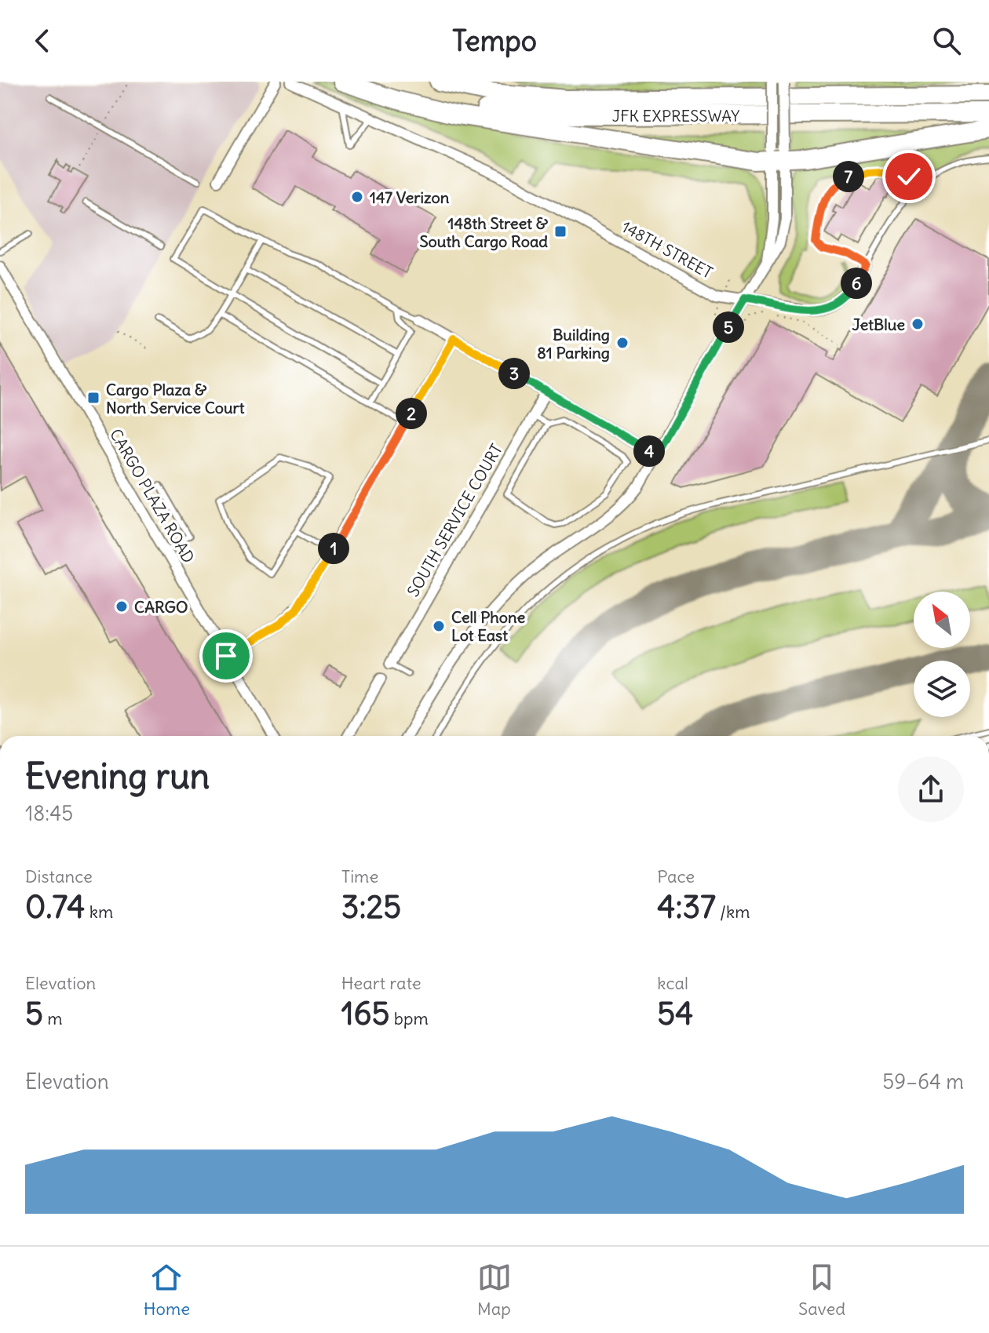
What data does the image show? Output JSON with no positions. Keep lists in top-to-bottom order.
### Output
{
  "streets": {
    "highway": ["JFK EXPRESSWAY"],
    "street": ["148TH STREET", "CARGO PLAZA ROAD", "SOUTH SERVICE COURT"]
  },
  "places": {
    "other": [
      "147 Verizon",
      "JetBlue",
      "Building 81 Parking",
      "CARGO",
      "Cell Phone Lot East"
    ],
    "transit": ["148th Street & South Cargo Road", "Cargo Plaza & North Service Court"]
  },
  "north": "top left",
  "page": {
    "header": "Tempo",
    "pins": [
      "7",
      "6",
      "5",
      "3",
      "2",
      "4",
      "1"
    ],
    "heading": ["Evening run", "18:45"],
    "stats": [
      ["Distance", "0.74 km"],
      ["Time", "3:25"],
      ["Pace", "4:37 /km"],
      ["Elevation", "5 m"],
      ["Heart rate", "165 bpm"],
      ["kcal", "54"]
    ],
    "chart": ["Elevation", "59–64 m"],
    "tabs": ["Home", "Map", "Saved"]
  }
}
